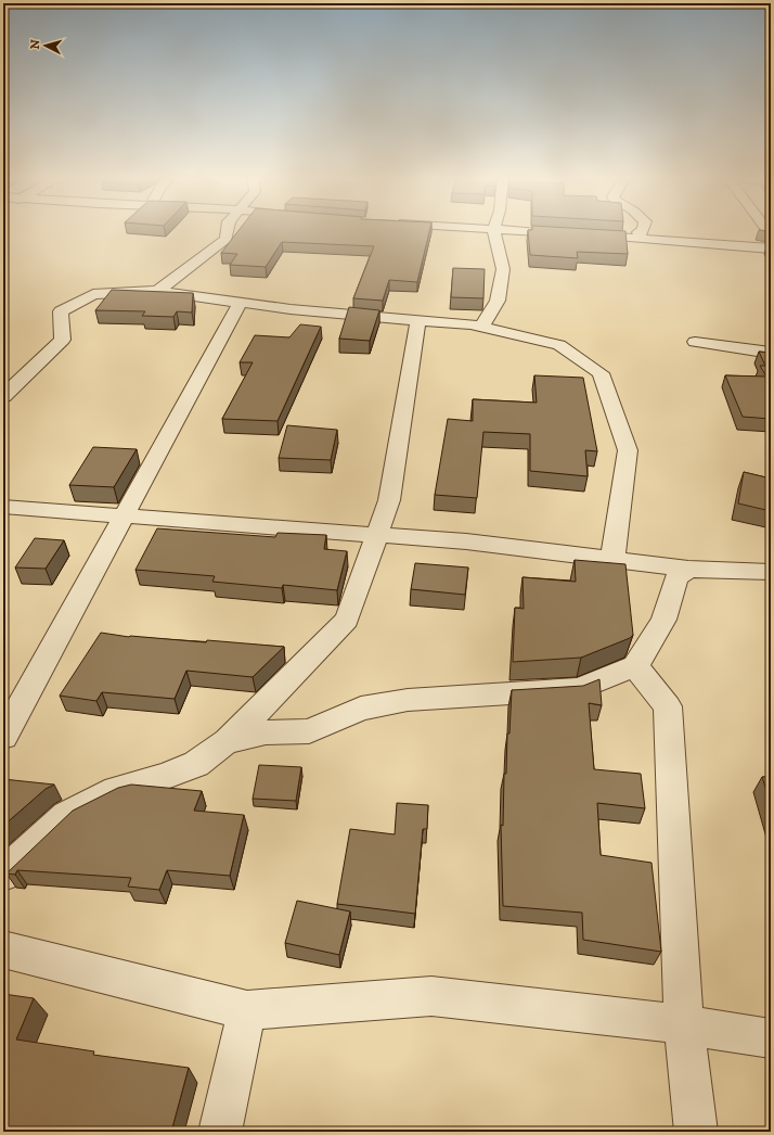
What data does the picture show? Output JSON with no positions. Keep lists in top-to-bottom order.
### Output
{
  "north": "left"
}
